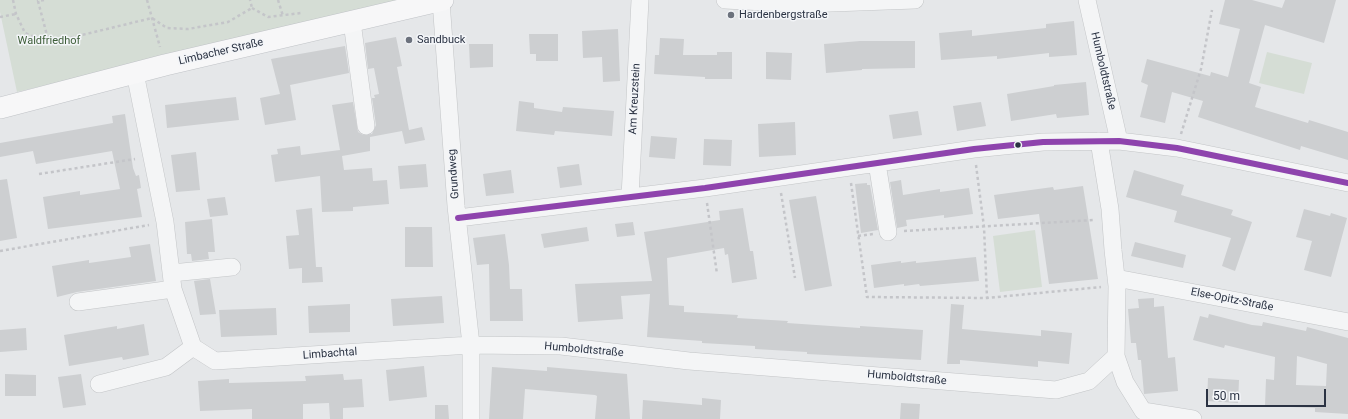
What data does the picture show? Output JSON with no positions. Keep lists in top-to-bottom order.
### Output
{
  "streets": {
    "main road": ["Limbacher Straße"],
    "street": [
      "Humboldtstraße",
      "Am Kreuzstein",
      "Grundweg",
      "Else-Opitz-Straße",
      "Limbachtal"
    ]
  },
  "crossings": [
    ["Limbacher Straße", "Grundweg"],
    ["Humboldtstraße", "Grundweg"],
    ["Humboldtstraße", "Limbachtal"],
    ["Grundweg", "Limbachtal"]
  ],
  "parks": ["Waldfriedhof"],
  "places": ["Hardenbergstraße", "Sandbuck"],
  "scale_bar": "50 m"
}
